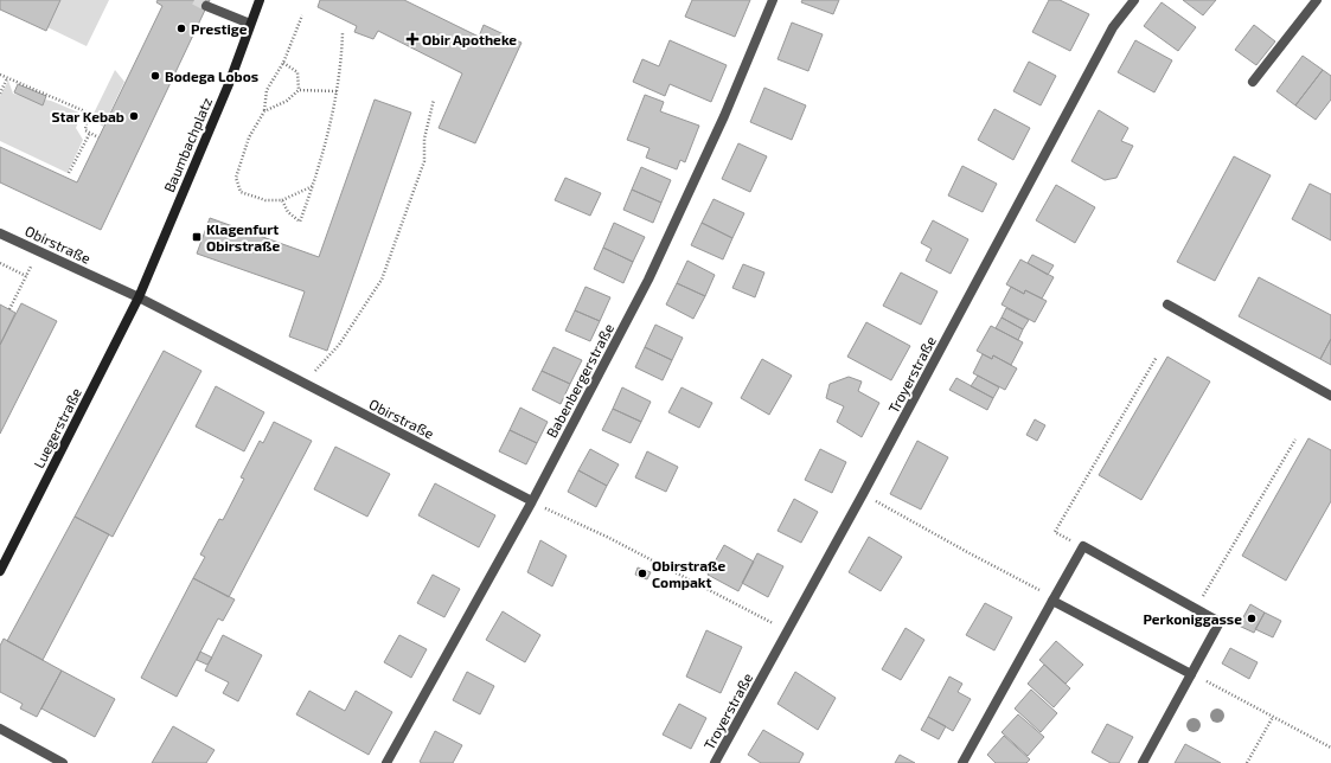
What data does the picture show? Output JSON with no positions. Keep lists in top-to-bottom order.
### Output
{
  "streets": {
    "street": [
      "Baumbachplatz",
      "Obirstraße",
      "Troyerstraße",
      "Babenbergerstraße",
      "Luegerstraße"
    ]
  },
  "crossings": [
    ["Baumbachplatz", "Obirstraße"],
    ["Baumbachplatz", "Luegerstraße"],
    ["Obirstraße", "Babenbergerstraße"],
    ["Obirstraße", "Luegerstraße"]
  ],
  "places": {
    "other": [
      "Prestige",
      "Bodega Lobos",
      "Star Kebab",
      "Obirstraße Compakt",
      "Perkoniggasse"
    ],
    "health": ["Obir Apotheke"],
    "transit": ["Klagenfurt Obirstraße"]
  }
}
